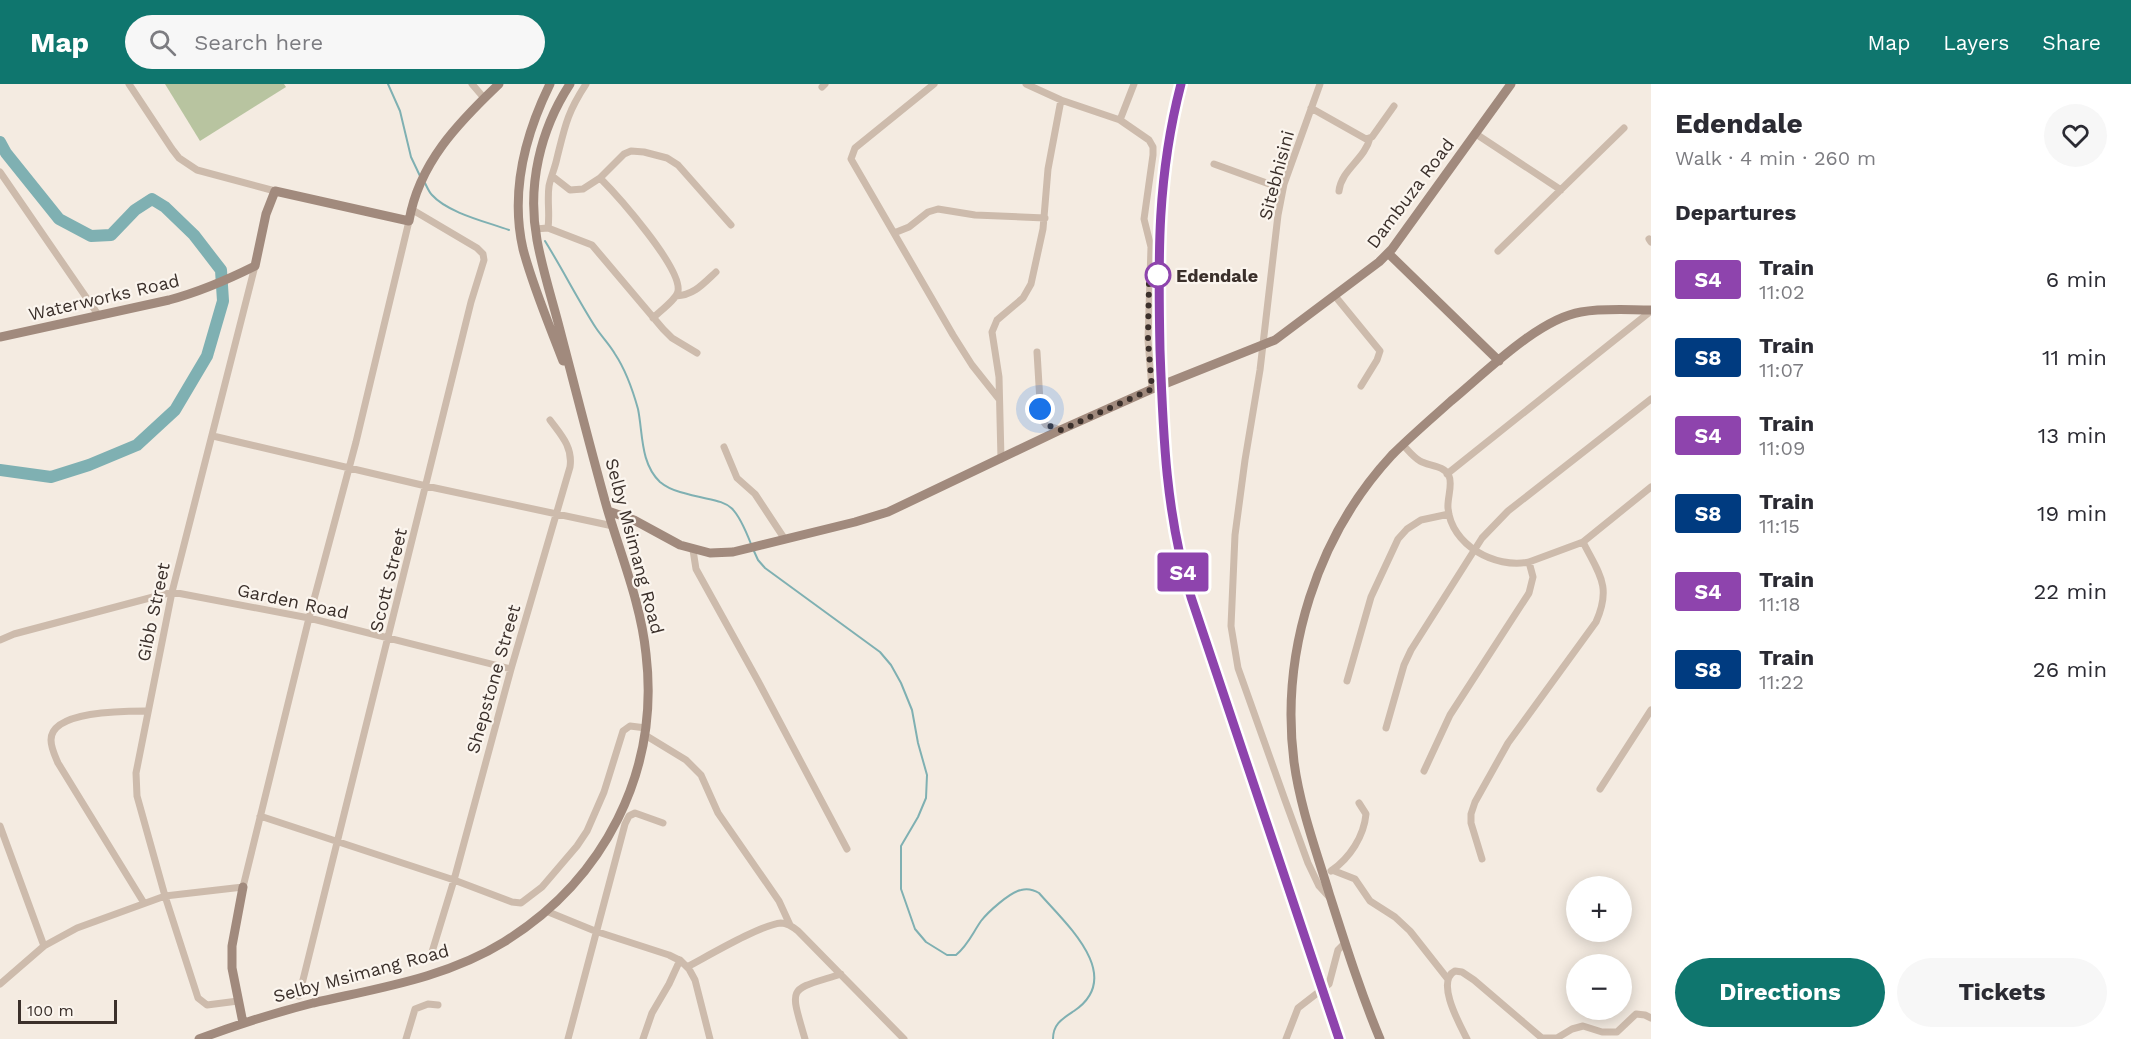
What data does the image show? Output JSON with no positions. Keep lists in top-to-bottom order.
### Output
{
  "streets": {
    "street": [
      "Sitebhisini",
      "Dambuza Road",
      "Waterworks Road",
      "Selby Msimang Road",
      "Scott Street",
      "Garden Road",
      "Gibb Street",
      "Shepstone Street"
    ]
  },
  "crossings": [
    ["Sitebhisini", "Dambuza Road"],
    ["Dambuza Road", "Selby Msimang Road"],
    ["Waterworks Road", "Gibb Street"],
    ["Scott Street", "Garden Road"],
    ["Garden Road", "Gibb Street"],
    ["Garden Road", "Shepstone Street"]
  ],
  "places": ["Edendale"],
  "scale_bar": "100 m",
  "page": {
    "header": "Map",
    "search": "Search here",
    "nav": ["Map", "Layers", "Share"],
    "on_map": "S4",
    "heading": [
      ["Edendale", "Walk · 4 min · 260 m"],
      "Departures"
    ],
    "list": [
      {
        "mark": "S4",
        "name": "Train",
        "note": "11:02",
        "value": "6 min"
      },
      {
        "mark": "S8",
        "name": "Train",
        "note": "11:07",
        "value": "11 min"
      },
      {
        "mark": "S4",
        "name": "Train",
        "note": "11:09",
        "value": "13 min"
      },
      {
        "mark": "S8",
        "name": "Train",
        "note": "11:15",
        "value": "19 min"
      },
      {
        "mark": "S4",
        "name": "Train",
        "note": "11:18",
        "value": "22 min"
      },
      {
        "mark": "S8",
        "name": "Train",
        "note": "11:22",
        "value": "26 min"
      }
    ],
    "map_buttons": ["+", "−"],
    "buttons": ["Directions", "Tickets"],
    "scale": "100 m"
  }
}
